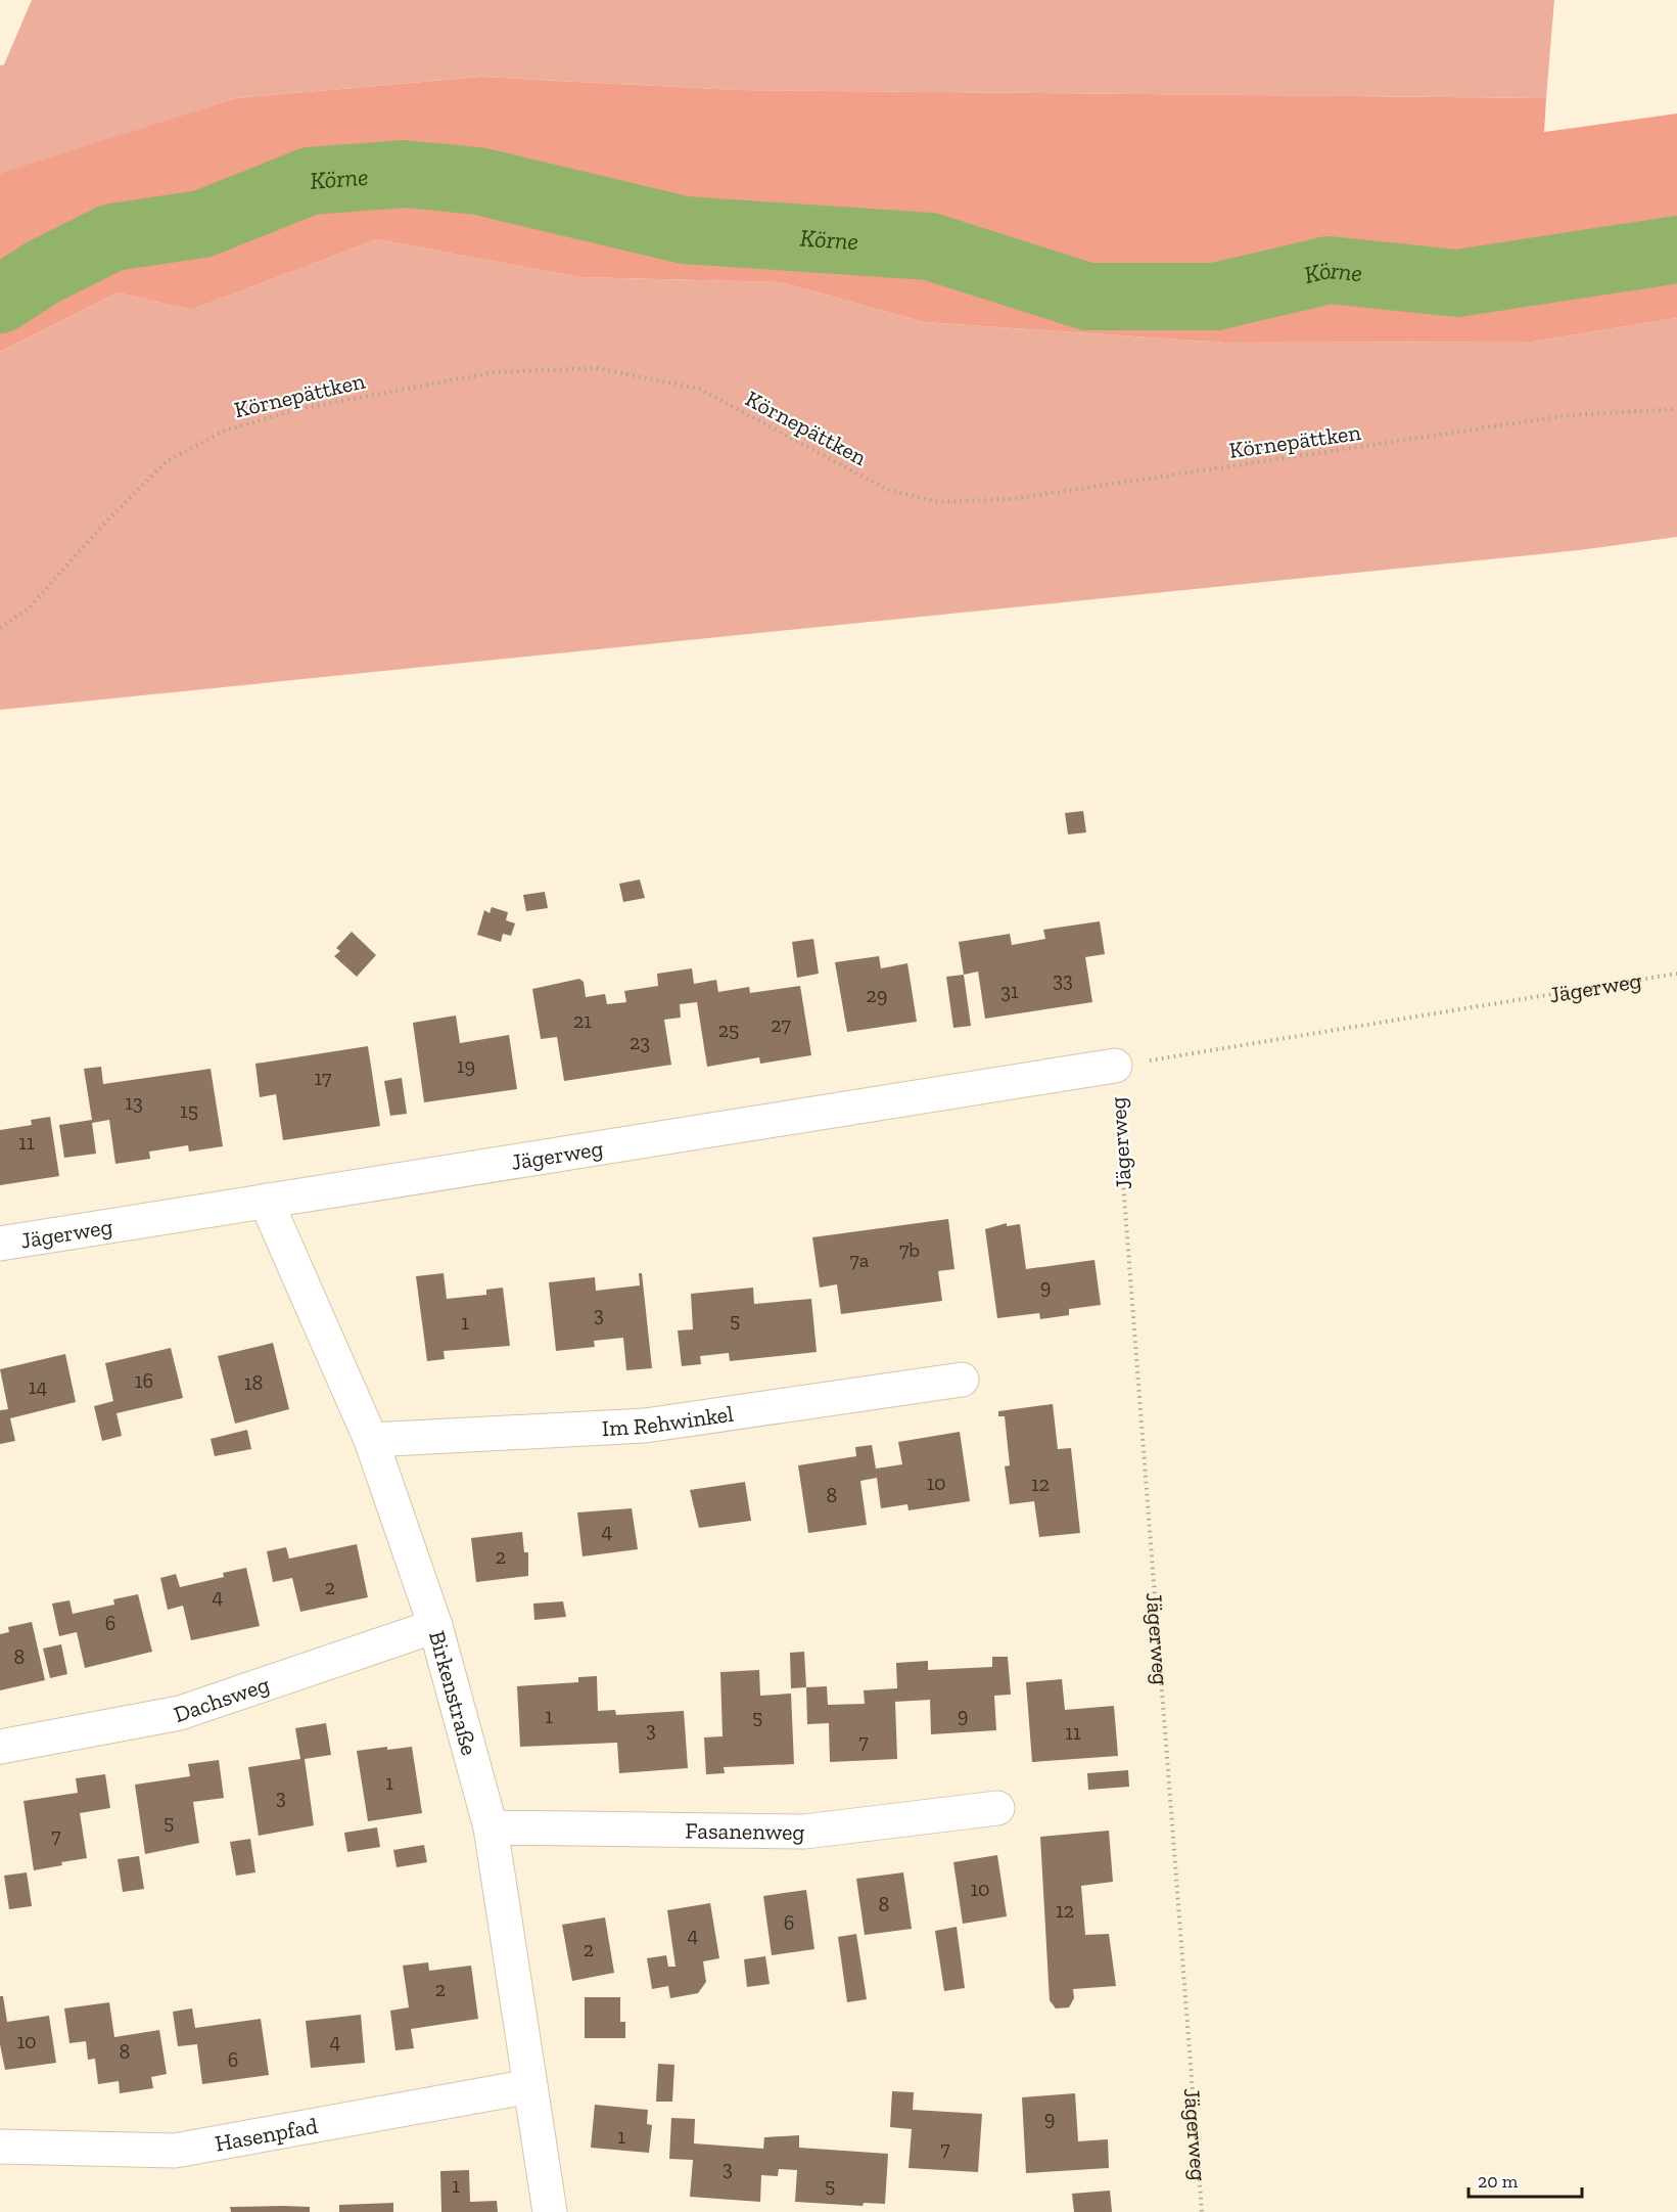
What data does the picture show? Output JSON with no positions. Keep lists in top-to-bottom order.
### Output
{
  "streets": {
    "street": [
      "Jägerweg",
      "Im Rehwinkel",
      "Birkenstraße",
      "Dachsweg",
      "Fasanenweg",
      "Hasenpfad"
    ],
    "path": ["Körnepättken"]
  },
  "crossings": [
    ["Jägerweg", "Birkenstraße"],
    ["Im Rehwinkel", "Birkenstraße"],
    ["Birkenstraße", "Dachsweg"],
    ["Birkenstraße", "Fasanenweg"],
    ["Birkenstraße", "Hasenpfad"]
  ],
  "water": ["Körne"],
  "house_numbers": [
    "33",
    "31",
    "29",
    "21",
    "27",
    "25",
    "23",
    "19",
    "17",
    "13",
    "15",
    "11",
    "7b",
    "7a",
    "9",
    "3",
    "5",
    "1",
    "16",
    "18",
    "14",
    "10",
    "12",
    "8",
    "4",
    "2",
    "2",
    "4",
    "6",
    "8",
    "9",
    "1",
    "5",
    "3",
    "11",
    "7",
    "1",
    "3",
    "5",
    "7",
    "10",
    "8",
    "12",
    "6",
    "4",
    "2",
    "2",
    "10",
    "4",
    "8",
    "6",
    "9",
    "1",
    "7",
    "3",
    "1",
    "5"
  ],
  "scale_bar": "20 m"
}
